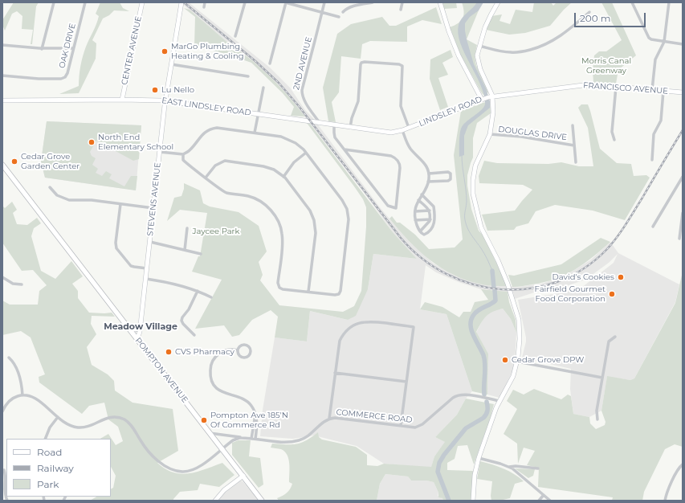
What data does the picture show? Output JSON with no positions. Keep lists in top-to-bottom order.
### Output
{
  "streets": {
    "main road": [
      "CENTER AVENUE",
      "FRANCISCO AVENUE",
      "EAST LINDSLEY ROAD",
      "LINDSLEY ROAD",
      "STEVENS AVENUE",
      "POMPTON AVENUE"
    ],
    "street": [
      "OAK DRIVE",
      "2ND AVENUE",
      "DOUGLAS DRIVE",
      "COMMERCE ROAD"
    ]
  },
  "crossings": [
    ["CENTER AVENUE", "EAST LINDSLEY ROAD"],
    ["2ND AVENUE", "EAST LINDSLEY ROAD"],
    ["FRANCISCO AVENUE", "LINDSLEY ROAD"],
    ["EAST LINDSLEY ROAD", "LINDSLEY ROAD"],
    ["EAST LINDSLEY ROAD", "STEVENS AVENUE"],
    ["STEVENS AVENUE", "POMPTON AVENUE"],
    ["POMPTON AVENUE", "COMMERCE ROAD"]
  ],
  "districts": ["Meadow Village"],
  "parks": ["Morris Canal Greenway", "Jaycee Park"],
  "places": [
    "MarGo Plumbing Heating & Cooling",
    "Lu Nello",
    "North End Elementary School",
    "Cedar Grove Garden Center",
    "David's Cookies",
    "Fairfield Gourmet Food Corporation",
    "CVS Pharmacy",
    "Cedar Grove DPW",
    "Pompton Ave 185'N Of Commerce Rd"
  ],
  "legend": ["Road", "Railway", "Park"],
  "scale_bar": "200 m"
}
